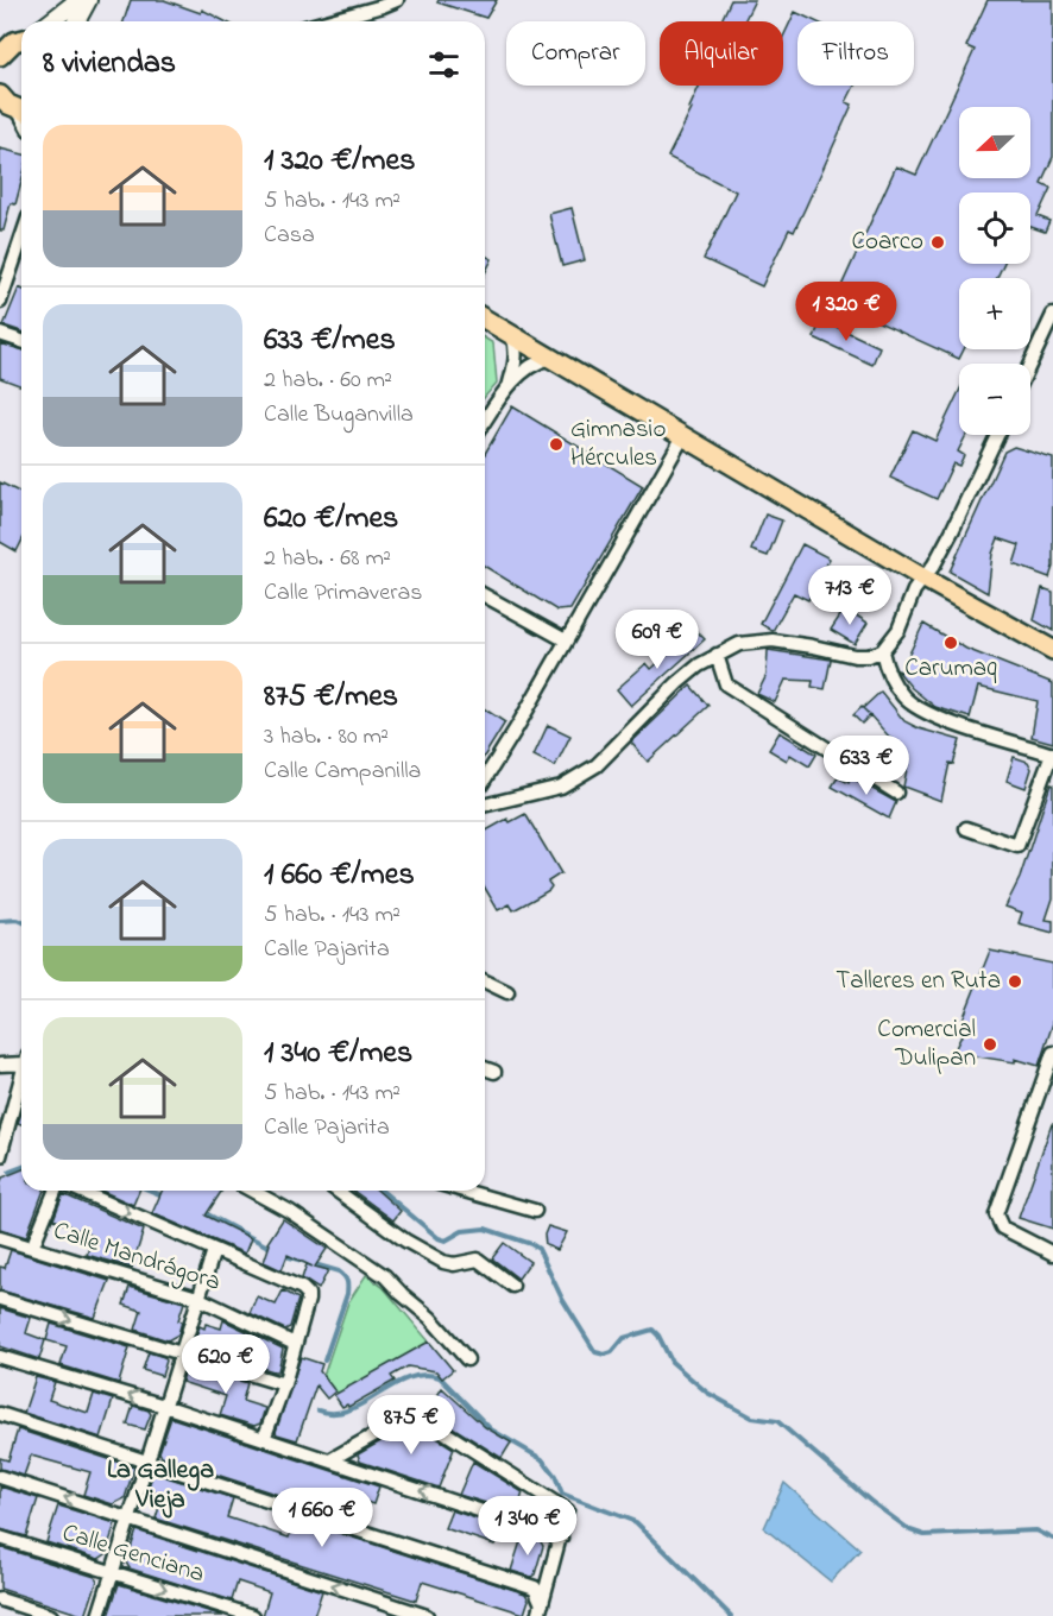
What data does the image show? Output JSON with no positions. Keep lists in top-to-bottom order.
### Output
{
  "streets": {
    "street": ["Calle Mandrágora", "Calle Genciana"]
  },
  "districts": ["La Gallega Vieja"],
  "places": [
    "Coarco",
    "Gimnasio Hércules",
    "Carumaq",
    "Talleres en Ruta",
    "Comercial Dulipan"
  ],
  "north": "left",
  "page": {
    "chip": ["Comprar", "Alquilar", "Filtros"],
    "heading": "8 viviendas",
    "map_buttons": ["+", "−"],
    "list": [
      {
        "name": "1 320 €/mes",
        "note": "5 hab. · 143 m² · Casa"
      },
      {
        "name": "633 €/mes",
        "note": "2 hab. · 60 m² · Calle Buganvilla"
      },
      {
        "name": "620 €/mes",
        "note": "2 hab. · 68 m² · Calle Primaveras"
      },
      {
        "name": "875 €/mes",
        "note": "3 hab. · 80 m² · Calle Campanilla"
      },
      {
        "name": "1 660 €/mes",
        "note": "5 hab. · 143 m² · Calle Pajarita"
      },
      {
        "name": "1 340 €/mes",
        "note": "5 hab. · 143 m² · Calle Pajarita"
      }
    ],
    "price": [
      "1 320 €",
      "713 €",
      "609 €",
      "633 €",
      "620 €",
      "875 €",
      "1 660 €",
      "1 340 €"
    ]
  }
}
